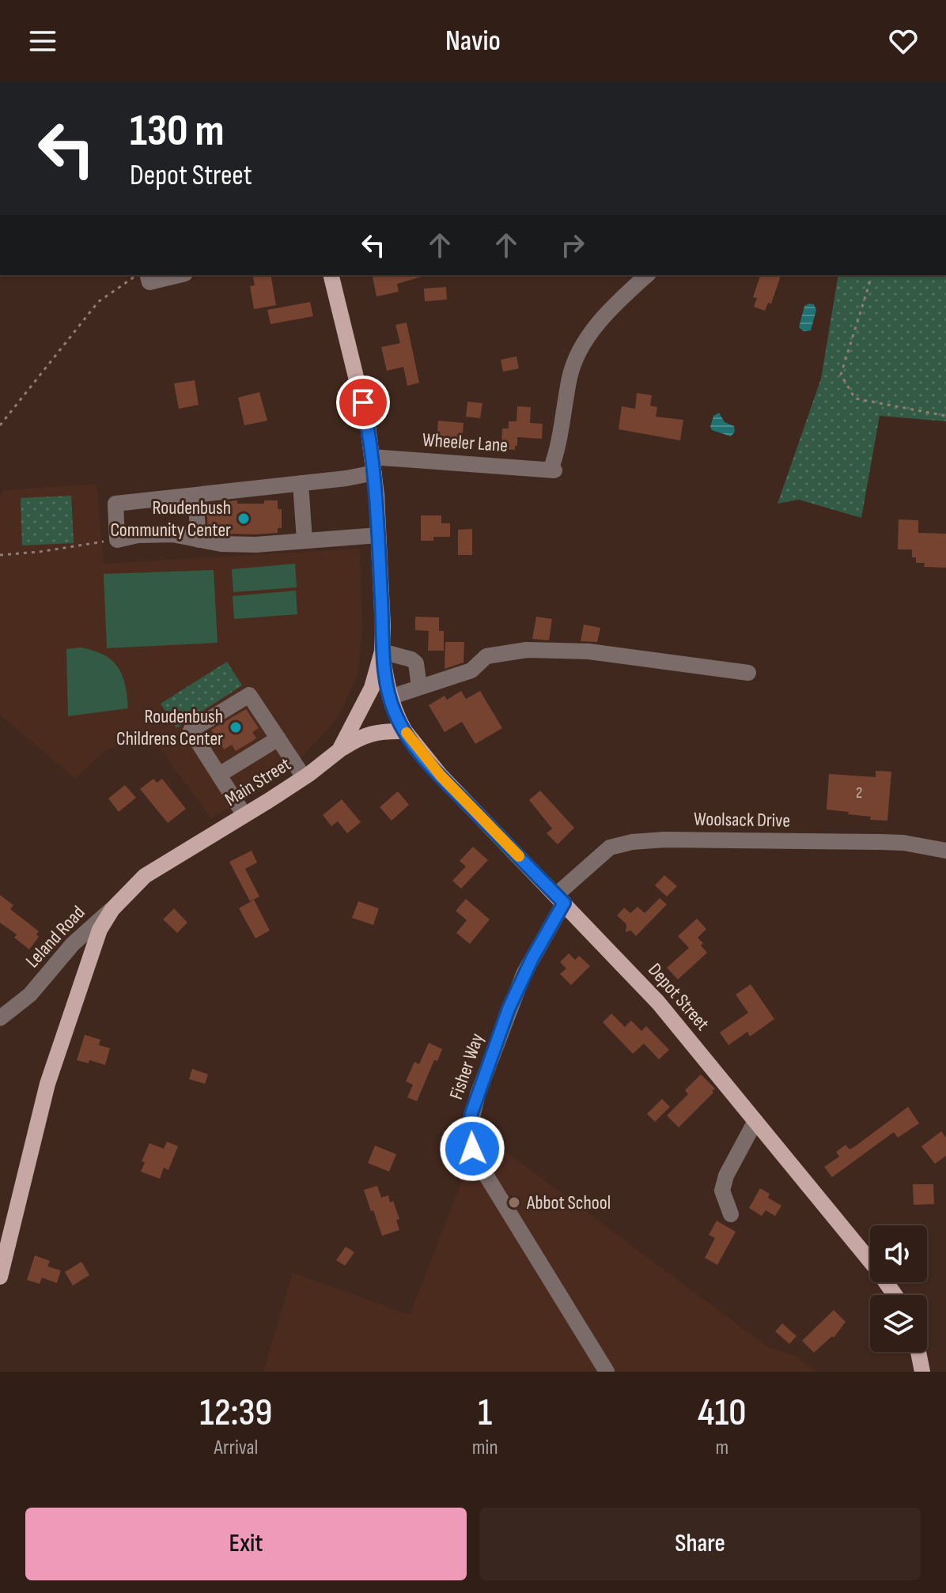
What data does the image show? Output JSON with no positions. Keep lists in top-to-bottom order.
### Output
{
  "streets": {
    "main road": ["Main Street", "Depot Street"],
    "street": [
      "Wheeler Lane",
      "Woolsack Drive",
      "Leland Road",
      "Fisher Way"
    ]
  },
  "crossings": [
    ["Wheeler Lane", "Main Street"],
    ["Main Street", "Leland Road"],
    ["Main Street", "Depot Street"],
    ["Woolsack Drive", "Depot Street"],
    ["Woolsack Drive", "Fisher Way"],
    ["Depot Street", "Fisher Way"]
  ],
  "places": ["Roudenbush Community Center", "Roudenbush Childrens Center", "Abbot School"],
  "house_numbers": ["2"],
  "page": {
    "header": "Navio",
    "turn": ["130 m", "Depot Street"],
    "eta": [
      "12:39",
      "Arrival",
      "1",
      "min",
      "410",
      "m"
    ],
    "buttons": ["Exit", "Share"]
  }
}
